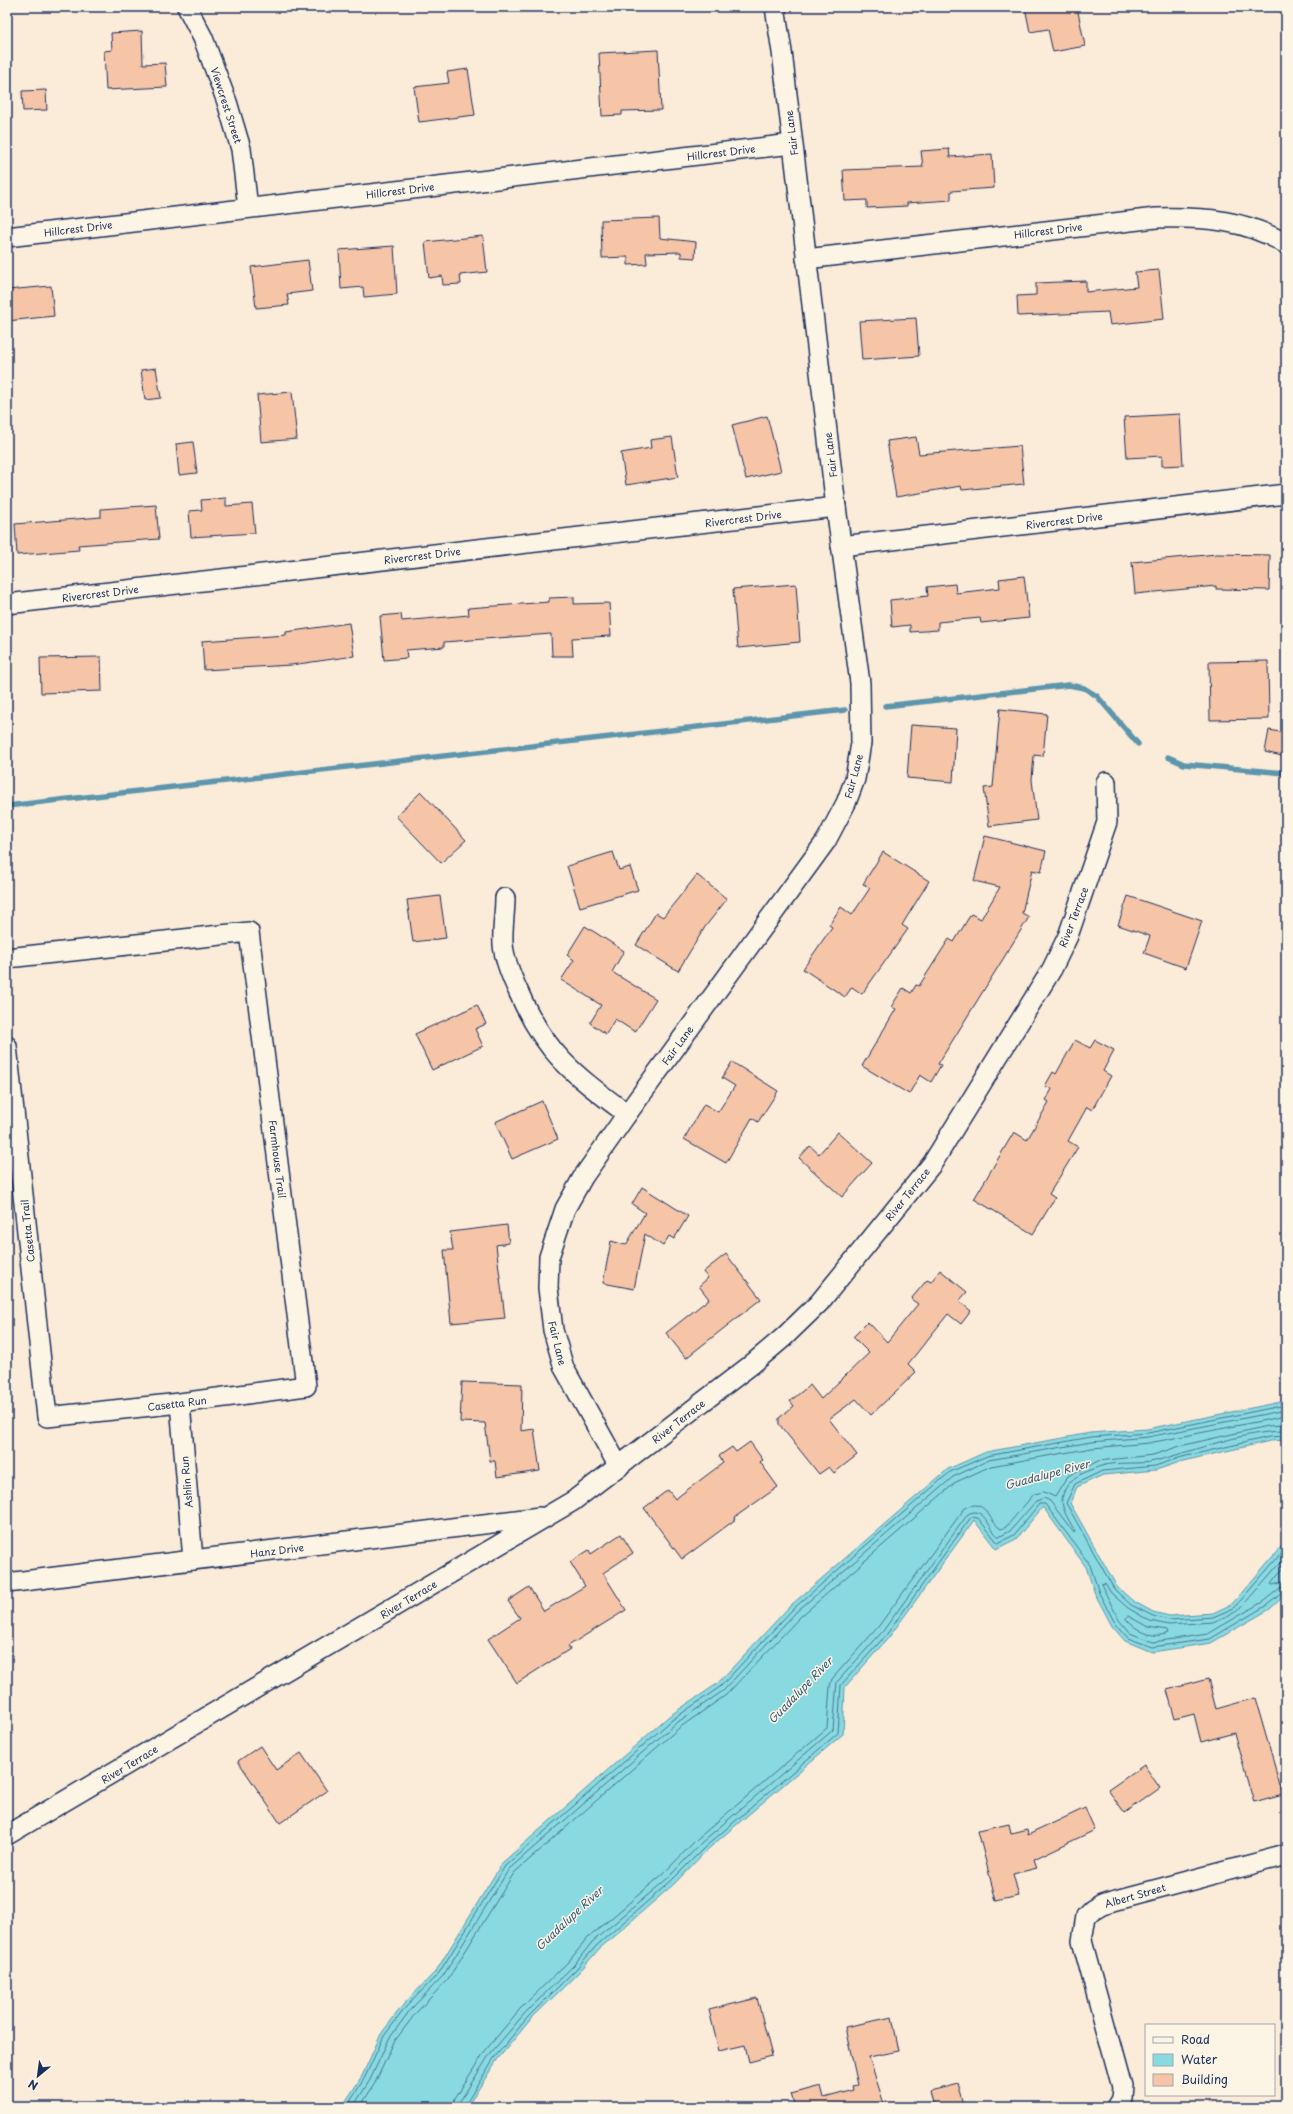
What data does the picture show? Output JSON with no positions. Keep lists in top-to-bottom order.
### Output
{
  "streets": {
    "street": [
      "Viewcrest Street",
      "Fair Lane",
      "Hillcrest Drive",
      "Rivercrest Drive",
      "River Terrace",
      "Farmhouse Trail",
      "Casetta Trail",
      "Casetta Run",
      "Ashlin Run",
      "Hanz Drive",
      "Albert Street"
    ]
  },
  "crossings": [
    ["Viewcrest Street", "Hillcrest Drive"],
    ["Fair Lane", "Hillcrest Drive"],
    ["Fair Lane", "Rivercrest Drive"],
    ["Fair Lane", "River Terrace"],
    ["River Terrace", "Hanz Drive"],
    ["Farmhouse Trail", "Casetta Run"],
    ["Casetta Trail", "Casetta Run"],
    ["Casetta Run", "Ashlin Run"],
    ["Ashlin Run", "Hanz Drive"]
  ],
  "water": ["Guadalupe River"],
  "legend": ["Road", "Water", "Building"],
  "north": "bottom left"
}
